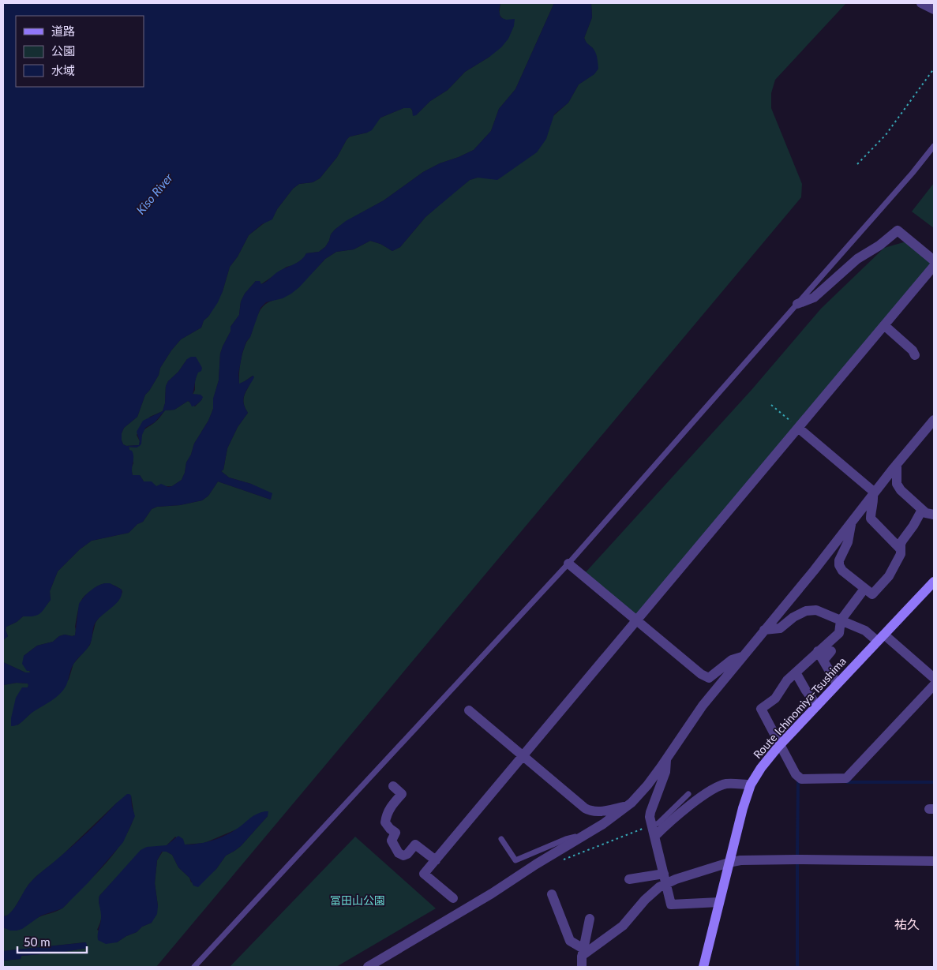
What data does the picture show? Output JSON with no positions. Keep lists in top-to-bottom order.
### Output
{
  "streets": {
    "main road": ["Route Ichinomiya-Tsushima"]
  },
  "districts": ["祐久"],
  "water": ["Kiso River"],
  "parks": ["冨田山公園"],
  "legend": ["道路", "公園", "水域"],
  "scale_bar": "50 m"
}
